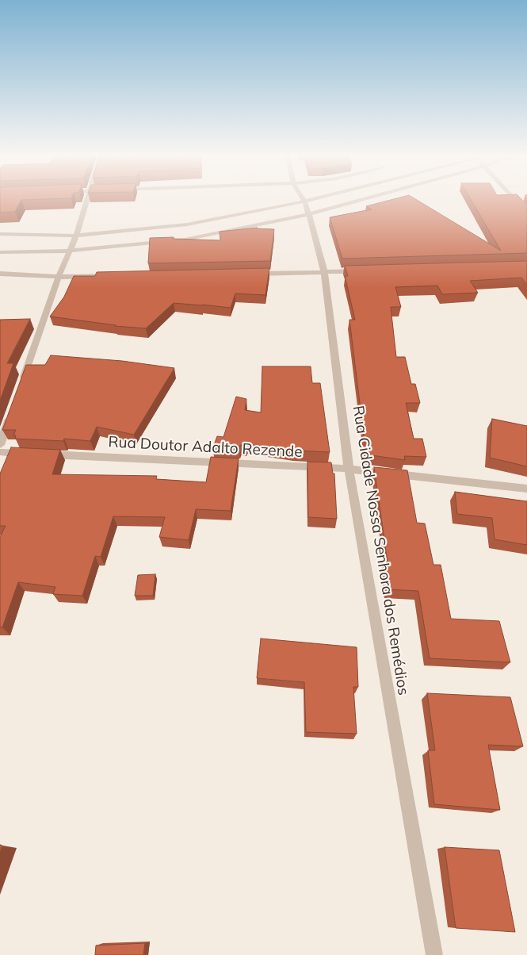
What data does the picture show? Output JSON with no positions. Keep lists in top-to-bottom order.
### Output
{
  "streets": {
    "street": ["Rua Doutor Adalto Rezende", "Rua Cidade Nossa Senhora dos Remédios"]
  },
  "crossings": [
    ["Rua Doutor Adalto Rezende", "Rua Cidade Nossa Senhora dos Remédios"]
  ]
}
